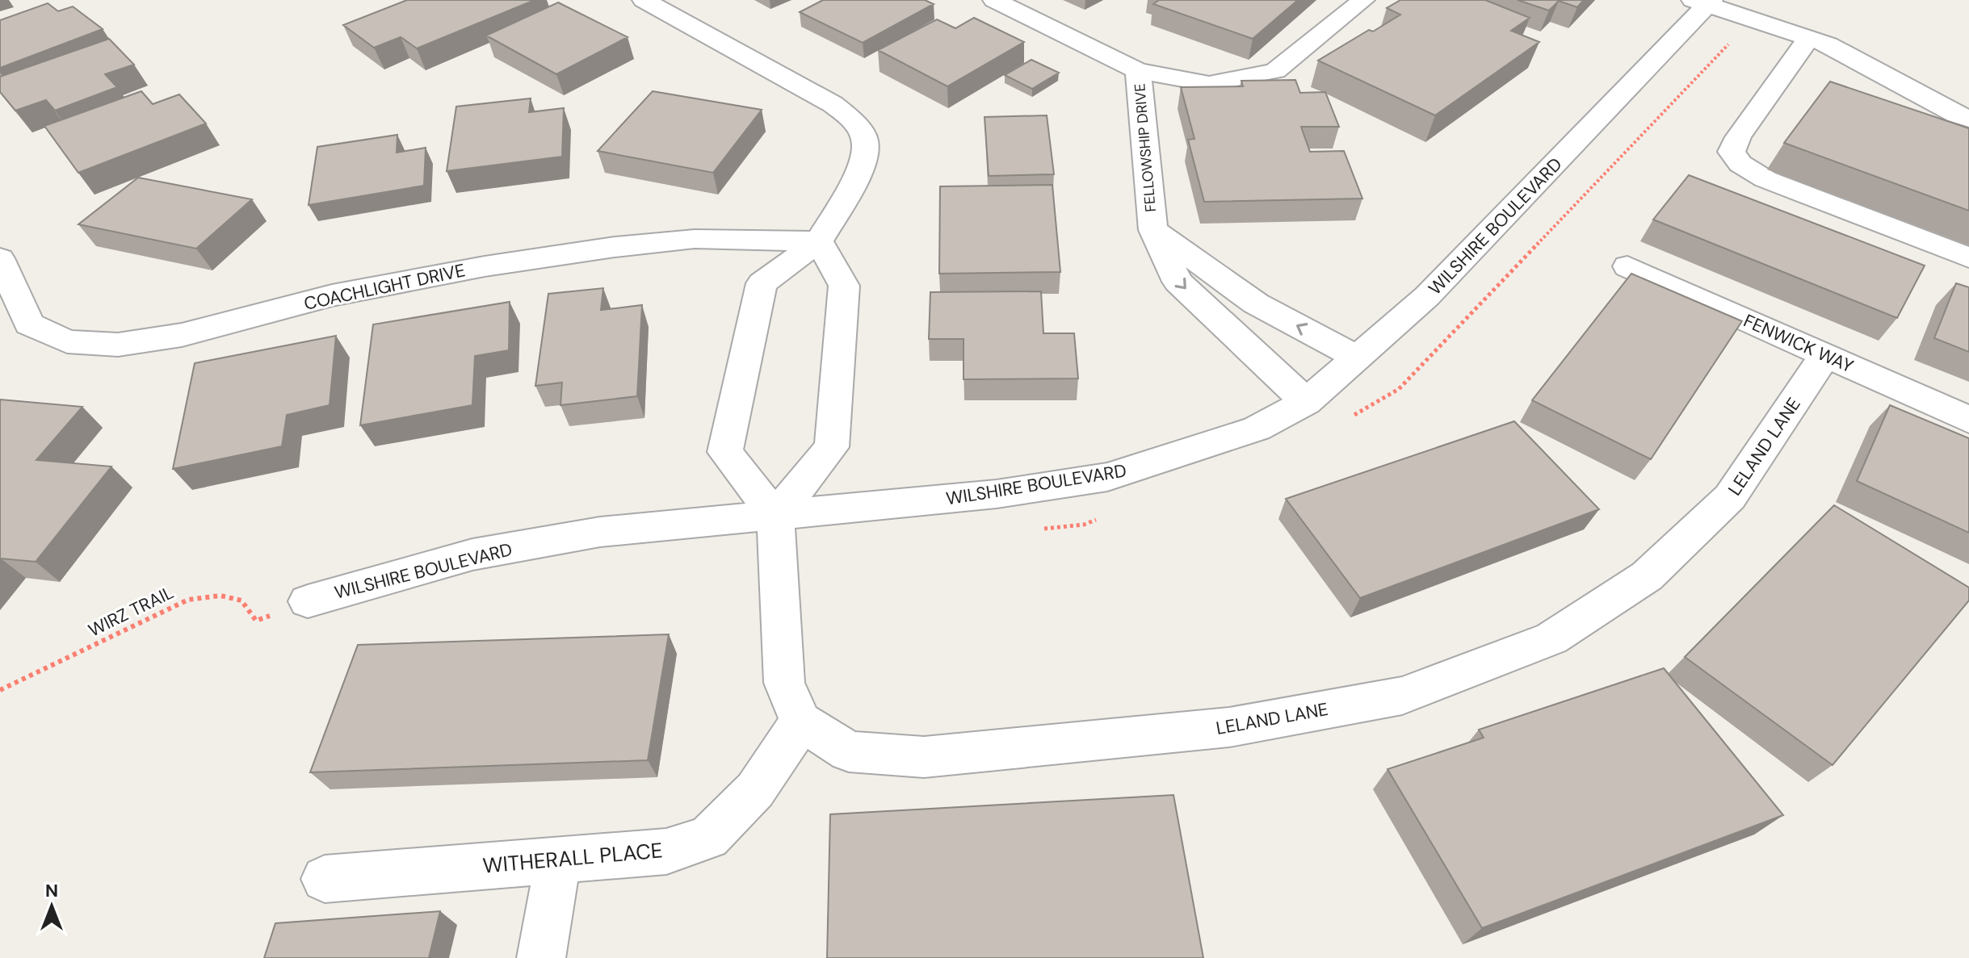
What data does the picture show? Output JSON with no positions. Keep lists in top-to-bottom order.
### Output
{
  "streets": {
    "street": [
      "FELLOWSHIP DRIVE",
      "WILSHIRE BOULEVARD",
      "COACHLIGHT DRIVE",
      "FENWICK WAY",
      "LELAND LANE",
      "WITHERALL PLACE"
    ],
    "path": ["WIRZ TRAIL"]
  },
  "crossings": [
    ["FELLOWSHIP DRIVE", "WILSHIRE BOULEVARD"],
    ["WILSHIRE BOULEVARD", "WIRZ TRAIL"],
    ["FENWICK WAY", "LELAND LANE"],
    ["LELAND LANE", "WITHERALL PLACE"]
  ],
  "north": "top"
}
